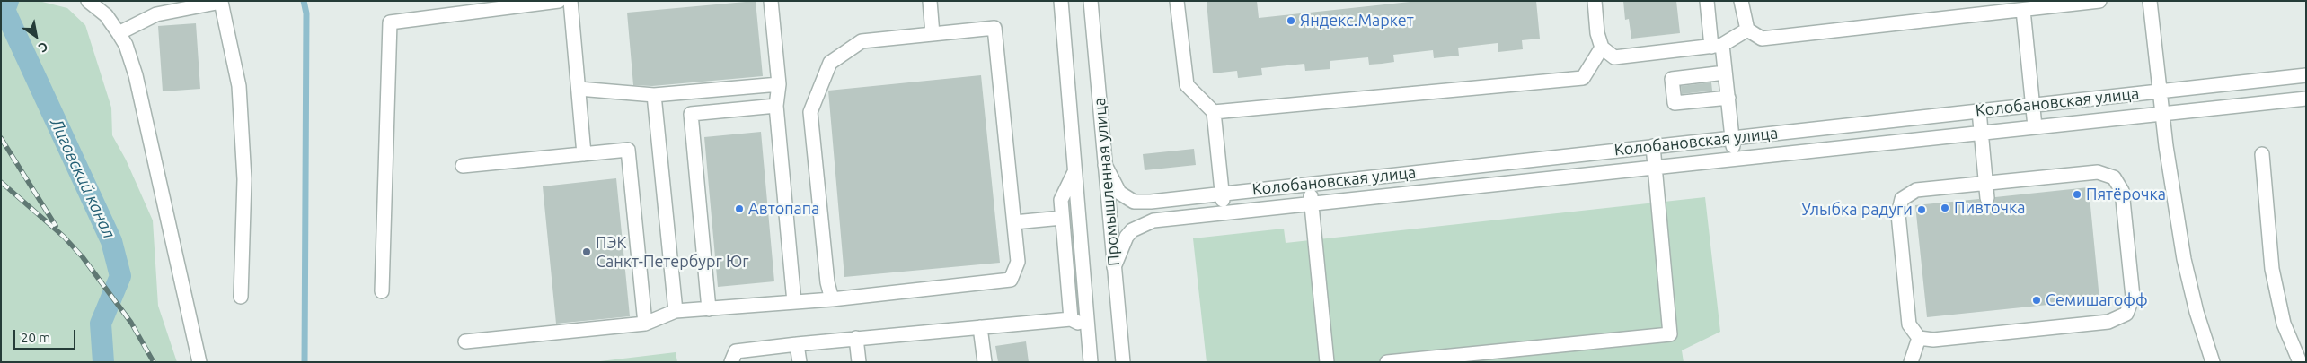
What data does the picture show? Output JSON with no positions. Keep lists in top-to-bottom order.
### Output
{
  "streets": {
    "street": ["Колобановская улица", "Промышленная улица"]
  },
  "crossings": [
    ["Колобановская улица", "Промышленная улица"]
  ],
  "water": ["Лиговский канал"],
  "places": [
    "Яндекс.Маркет",
    "Пятёрочка",
    "Пивточка",
    "Автопапа",
    "Улыбка радуги",
    "ПЭК Санкт-Петербург Юг",
    "Семишагофф"
  ],
  "scale_bar": "20 m",
  "north": "bottom right"
}
